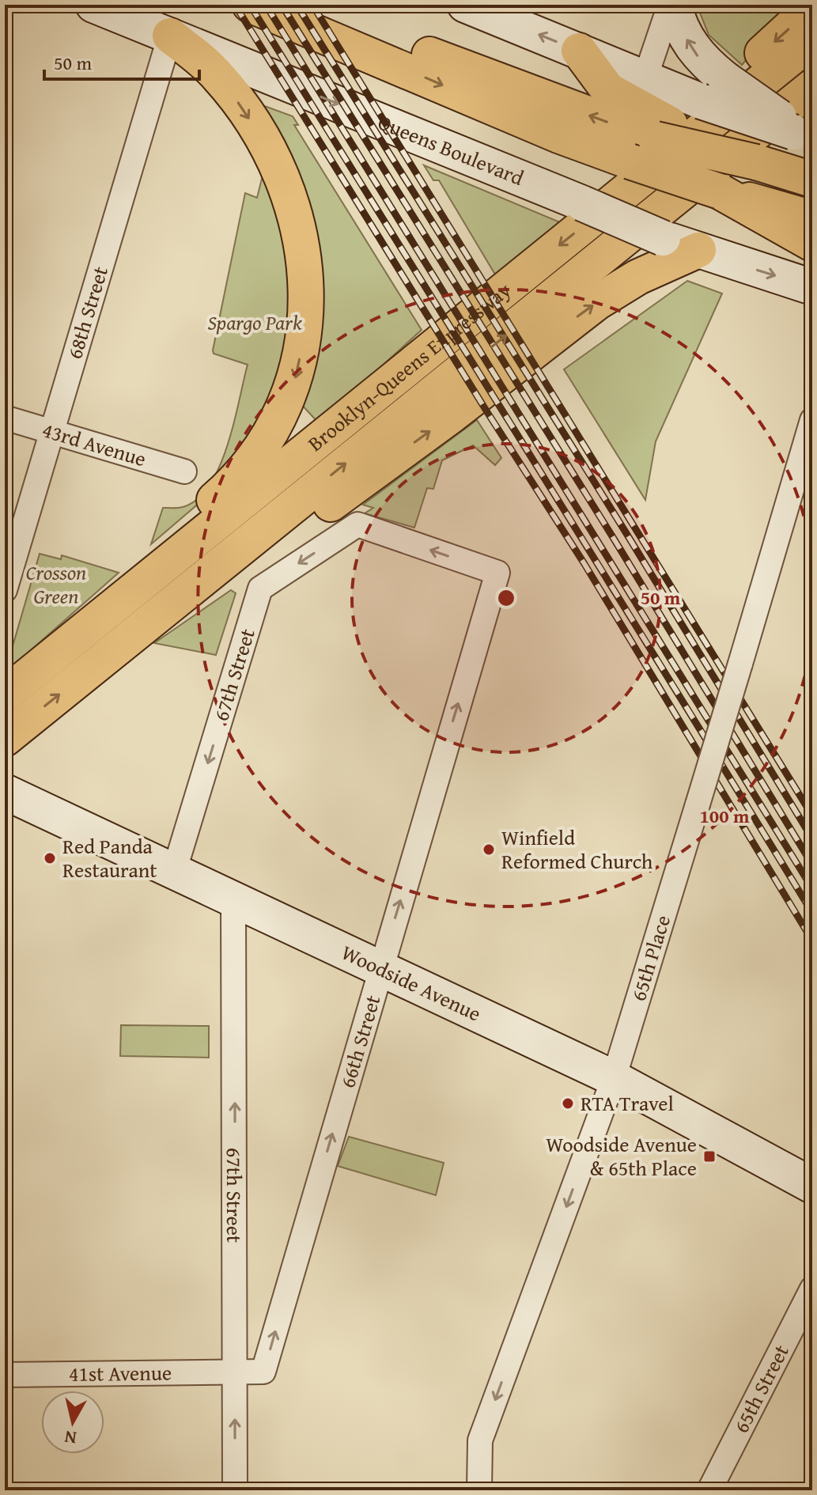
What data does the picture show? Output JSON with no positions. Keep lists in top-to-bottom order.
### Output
{
  "streets": {
    "main road": ["Brooklyn-Queens Expressway"],
    "street": [
      "Queens Boulevard",
      "68th Street",
      "43rd Avenue",
      "67th Street",
      "65th Place",
      "Woodside Avenue",
      "66th Street",
      "41st Avenue",
      "65th Street"
    ]
  },
  "crossings": [
    ["Queens Boulevard", "68th Street"],
    ["68th Street", "43rd Avenue"],
    ["67th Street", "Woodside Avenue"],
    ["67th Street", "66th Street"],
    ["67th Street", "41st Avenue"],
    ["65th Place", "Woodside Avenue"],
    ["Woodside Avenue", "66th Street"],
    ["66th Street", "41st Avenue"]
  ],
  "one_way": ["65th Place", "66th Street"],
  "parks": ["Spargo Park", "Crosson Green"],
  "places": {
    "other": ["Winfield Reformed Church", "Red Panda Restaurant", "RTA Travel"],
    "transit": ["Woodside Avenue & 65th Place"]
  },
  "scale_bar": "50 m",
  "north": "bottom",
  "rings": ["50 m", "100 m"]
}
